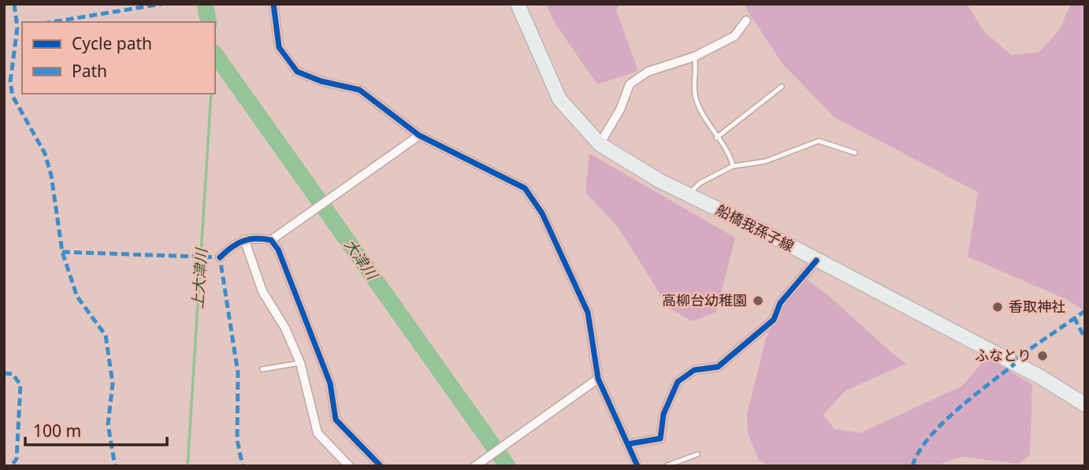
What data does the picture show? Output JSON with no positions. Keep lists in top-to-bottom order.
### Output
{
  "streets": {
    "main road": ["船橋我孫子線"]
  },
  "water": ["大津川", "上大津川"],
  "places": ["高柳台幼稚園", "香取神社", "ふなとり"],
  "legend": ["Cycle path", "Path"],
  "scale_bar": "100 m"
}
